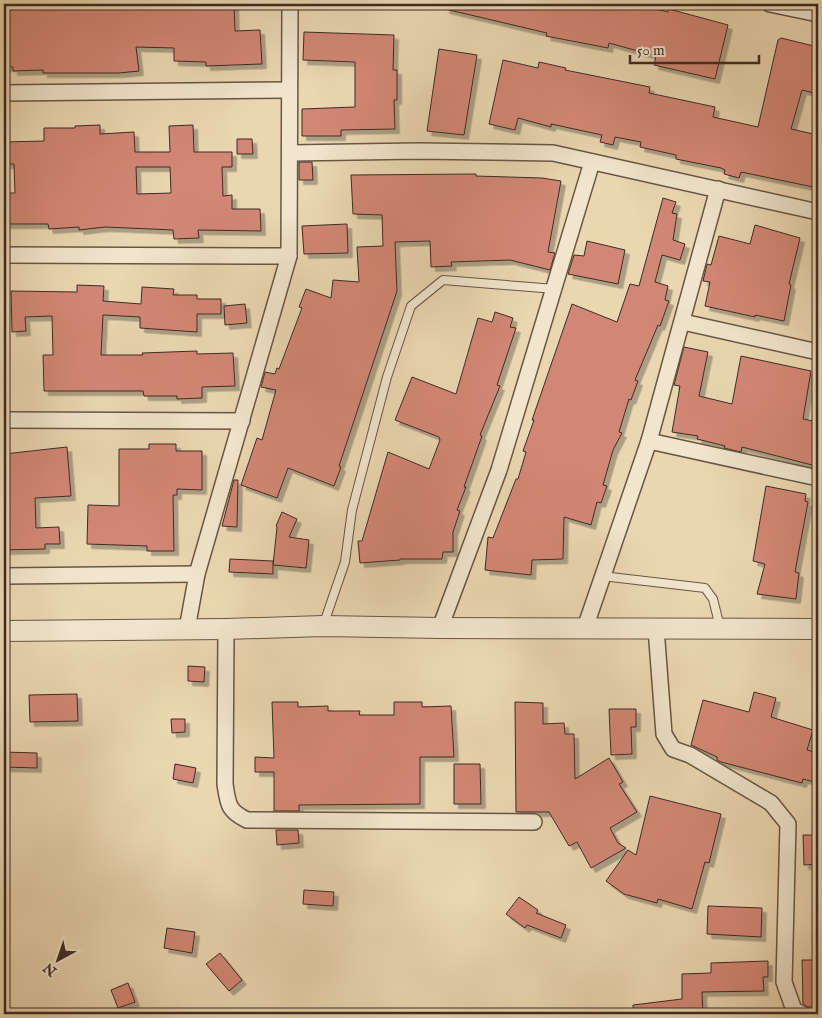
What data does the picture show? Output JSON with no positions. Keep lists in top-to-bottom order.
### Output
{
  "scale_bar": "50 m",
  "north": "bottom left"
}
